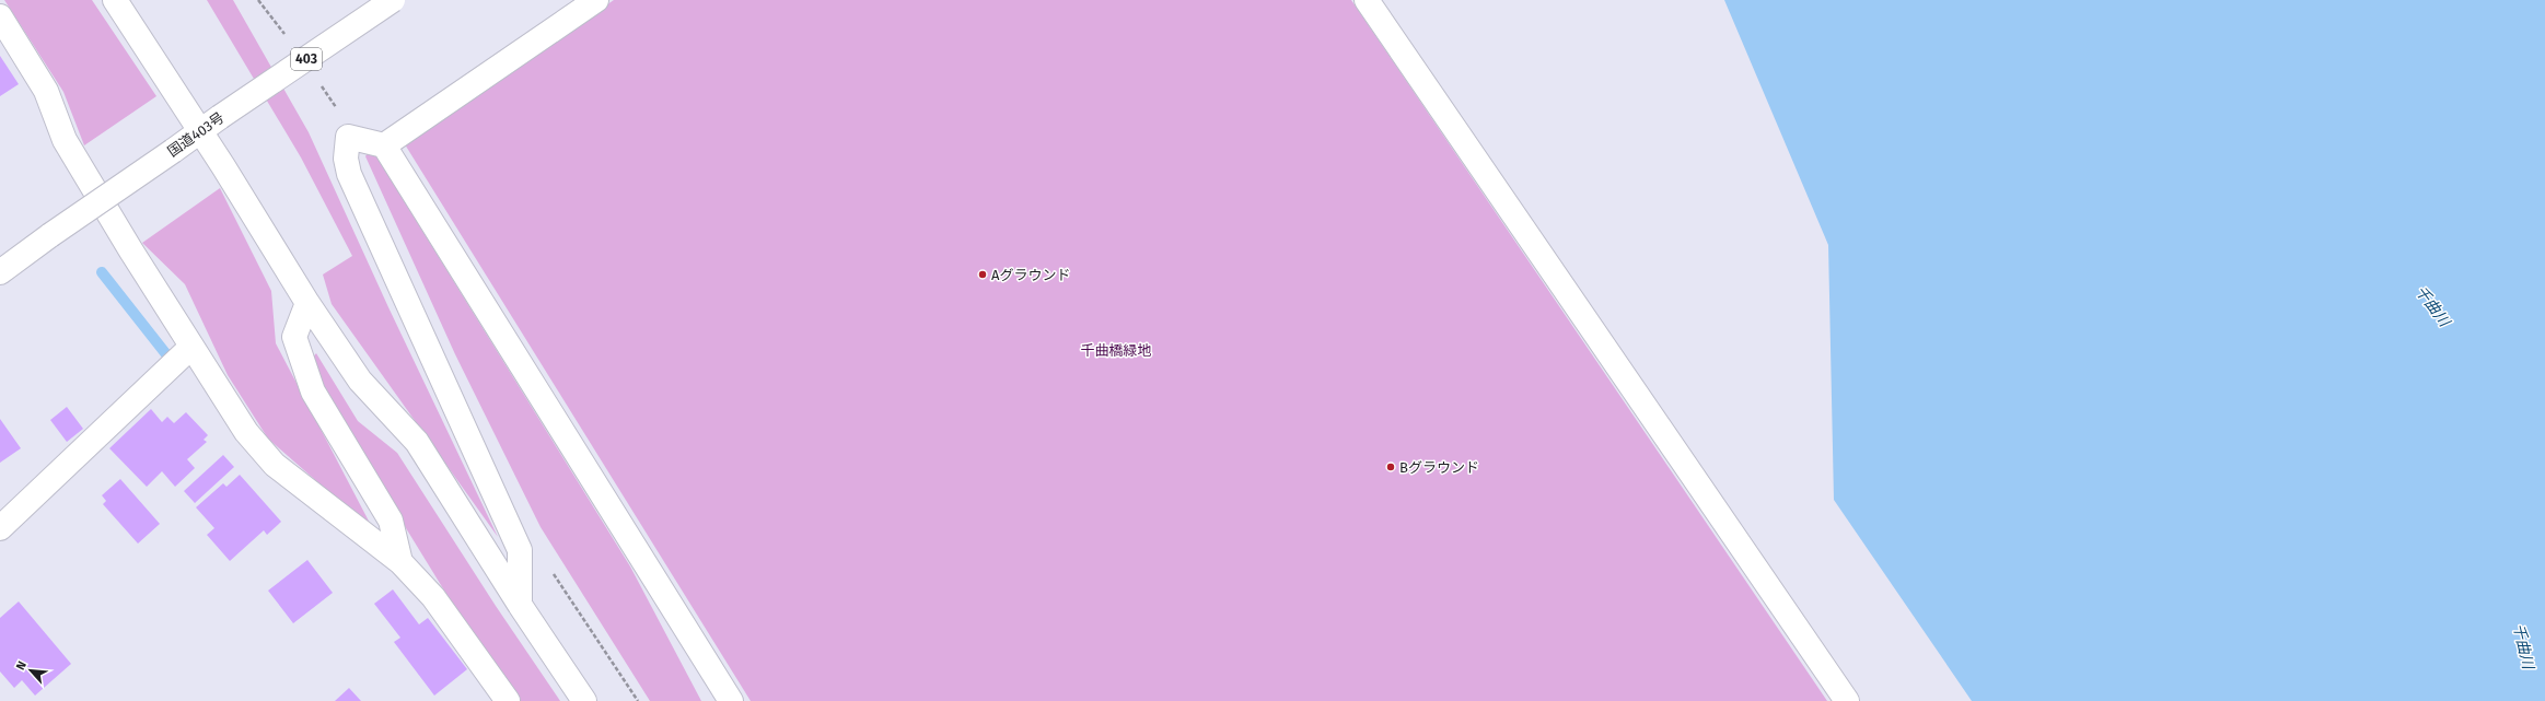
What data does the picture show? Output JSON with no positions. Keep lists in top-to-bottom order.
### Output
{
  "streets": {
    "main road": ["403", "国道403号"]
  },
  "water": ["千曲川"],
  "parks": ["千曲橋緑地"],
  "places": ["Aグラウンド", "Bグラウンド"],
  "north": "top left"
}
